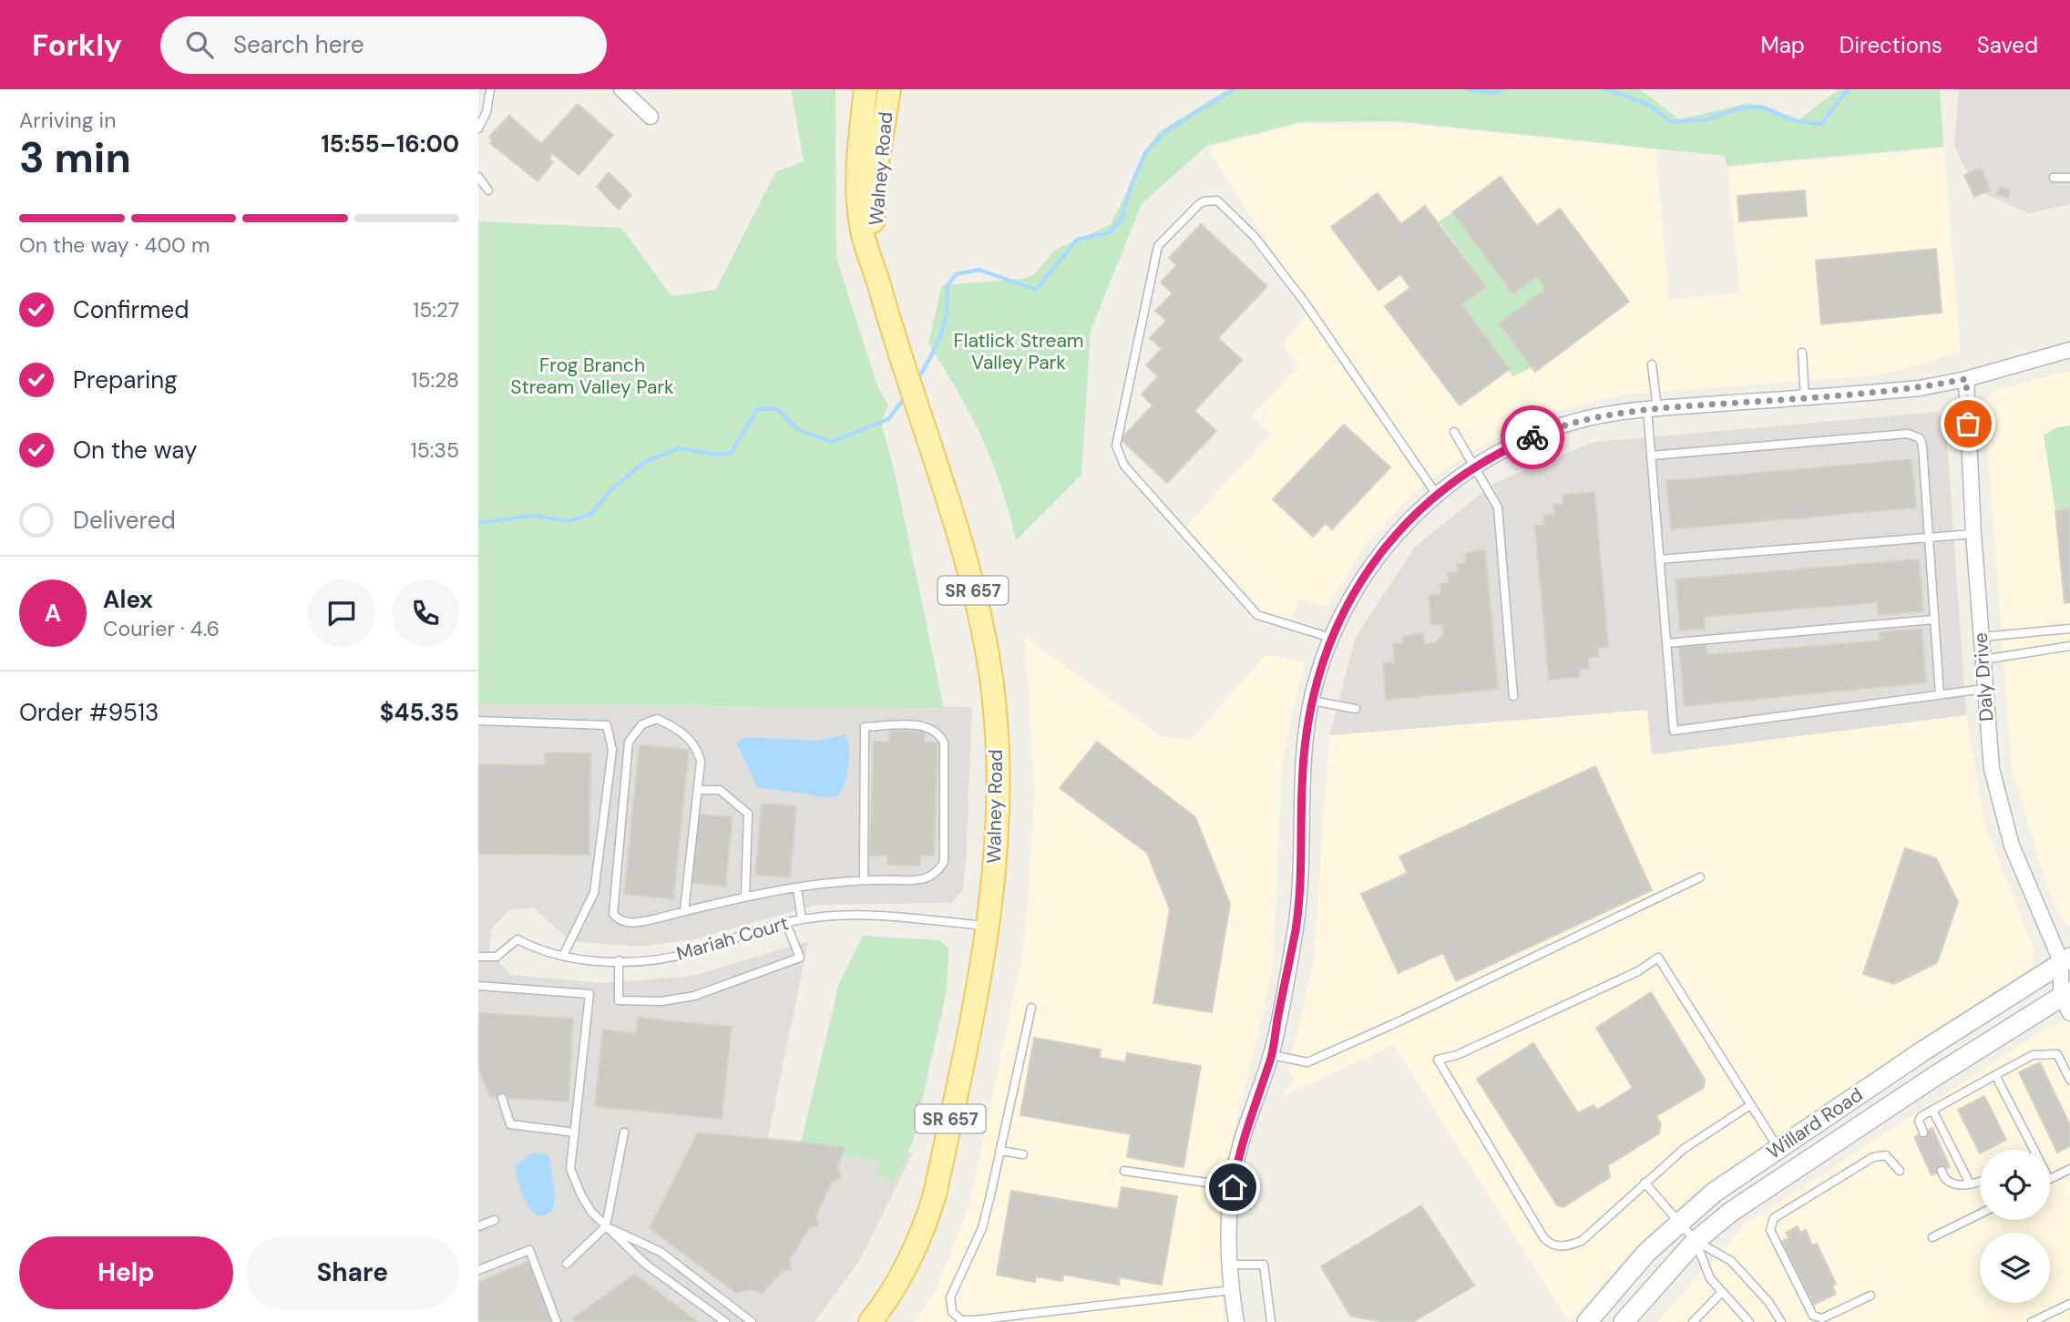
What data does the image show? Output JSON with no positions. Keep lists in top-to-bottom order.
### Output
{
  "streets": {
    "main road": ["Walney Road", "SR 657", "Willard Road"],
    "street": ["Daly Drive"],
    "lane": ["Mariah Court"]
  },
  "crossings": [
    ["Walney Road", "Mariah Court"],
    ["Daly Drive", "Willard Road"]
  ],
  "parks": ["Flatlick Stream Valley Park", "Frog Branch Stream Valley Park"],
  "page": {
    "header": "Forkly",
    "search": "Search here",
    "nav": ["Map", "Directions", "Saved"],
    "heading": ["3 min", "Arriving in", "15:55–16:00"],
    "panel": [
      "Alex",
      "Courier · 4.6",
      "Order #9513",
      "$45.35"
    ],
    "bar": "On the way · 400 m",
    "list": [
      ["Confirmed", "15:27"],
      ["Preparing", "15:28"],
      ["On the way", "15:35"],
      "Delivered"
    ],
    "round": "A",
    "buttons": ["Help", "Share"]
  }
}
